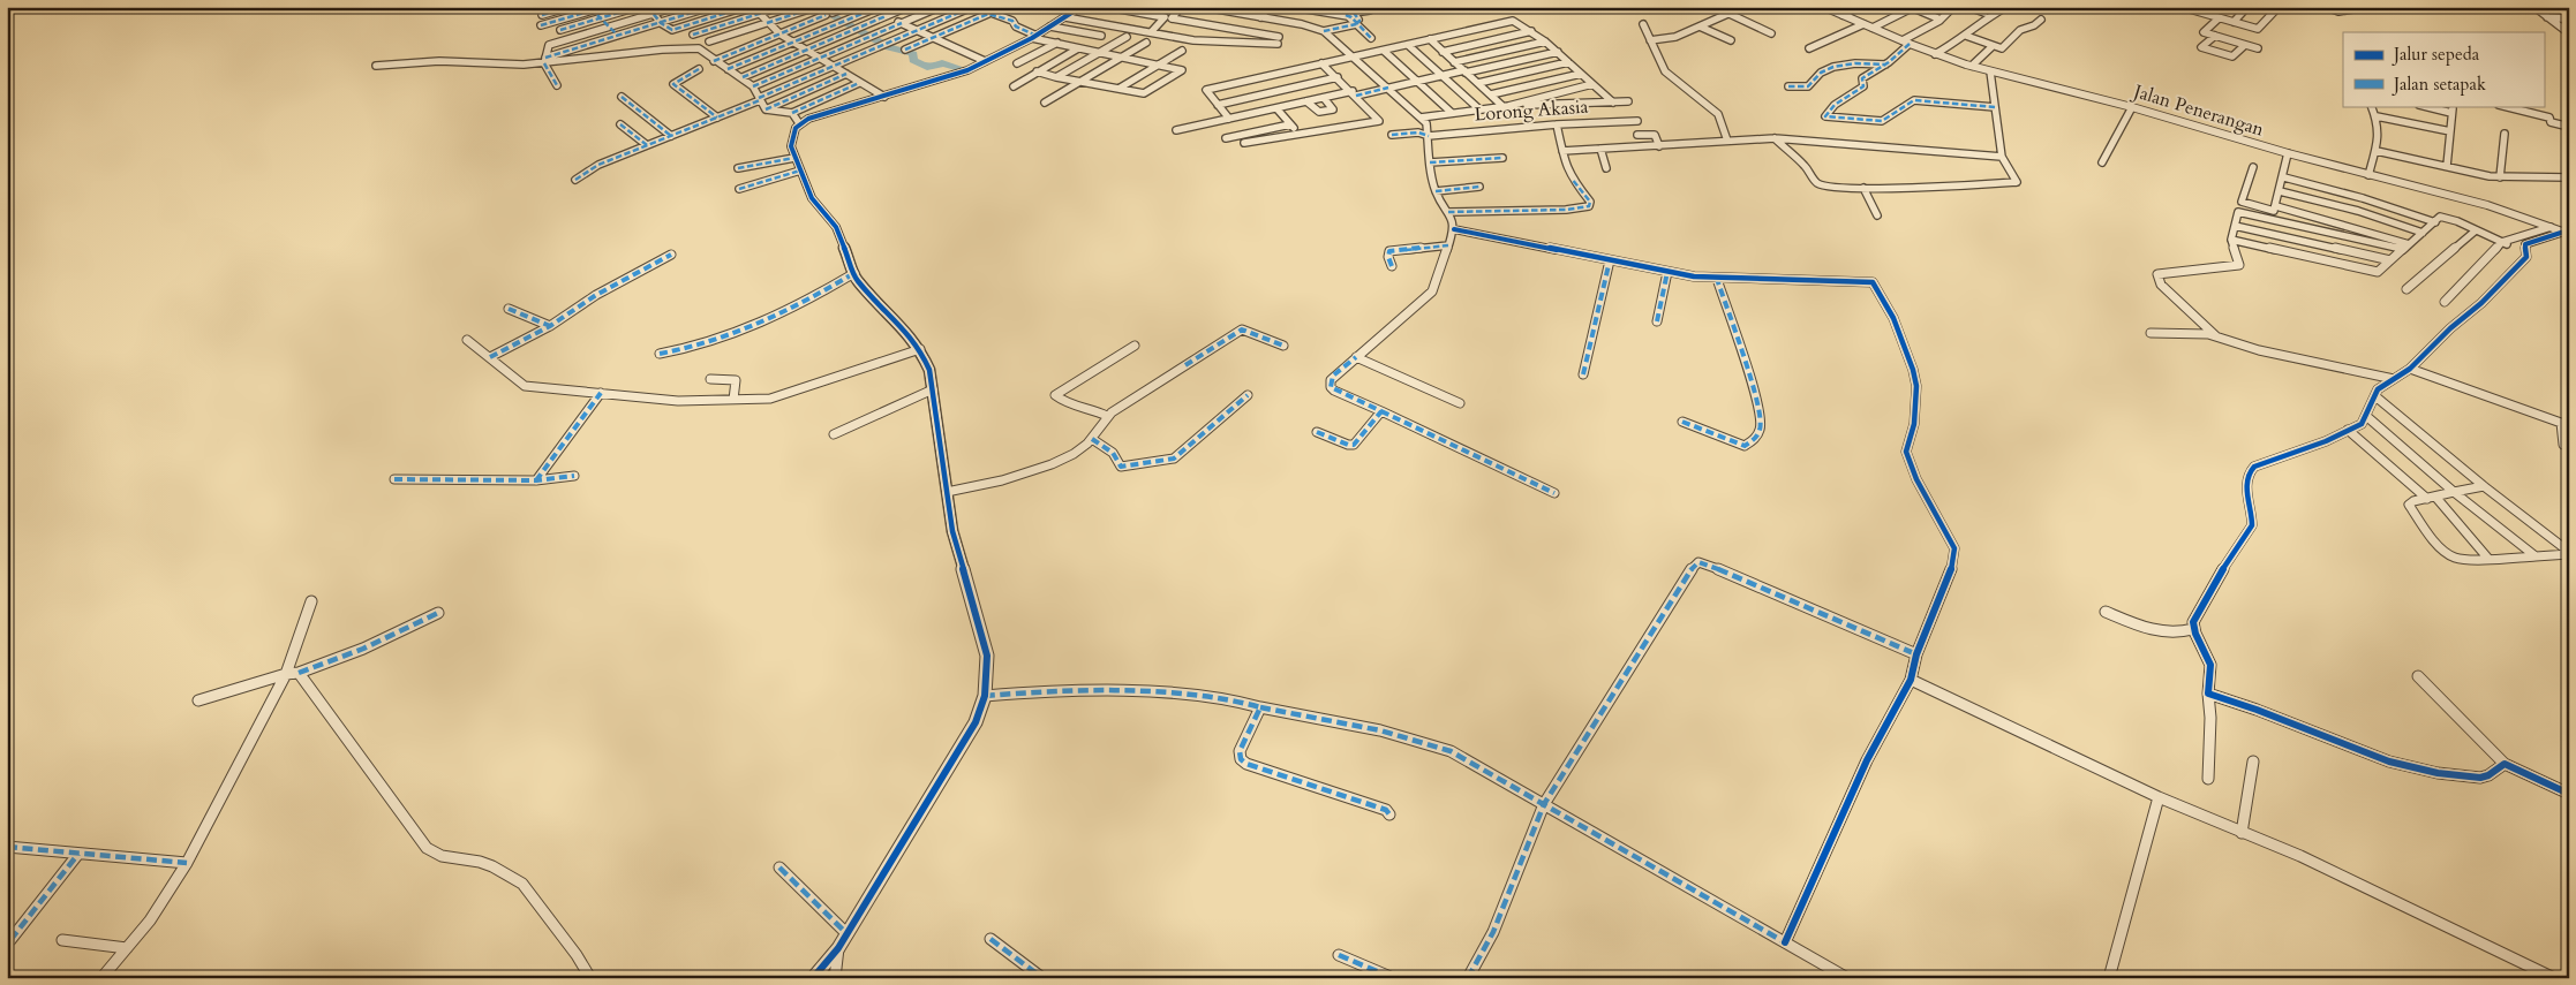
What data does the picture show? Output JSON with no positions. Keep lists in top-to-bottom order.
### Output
{
  "streets": {
    "street": ["Lorong Akasia", "Jalan Penerangan"]
  },
  "legend": ["Jalur sepeda", "Jalan setapak"]
}
